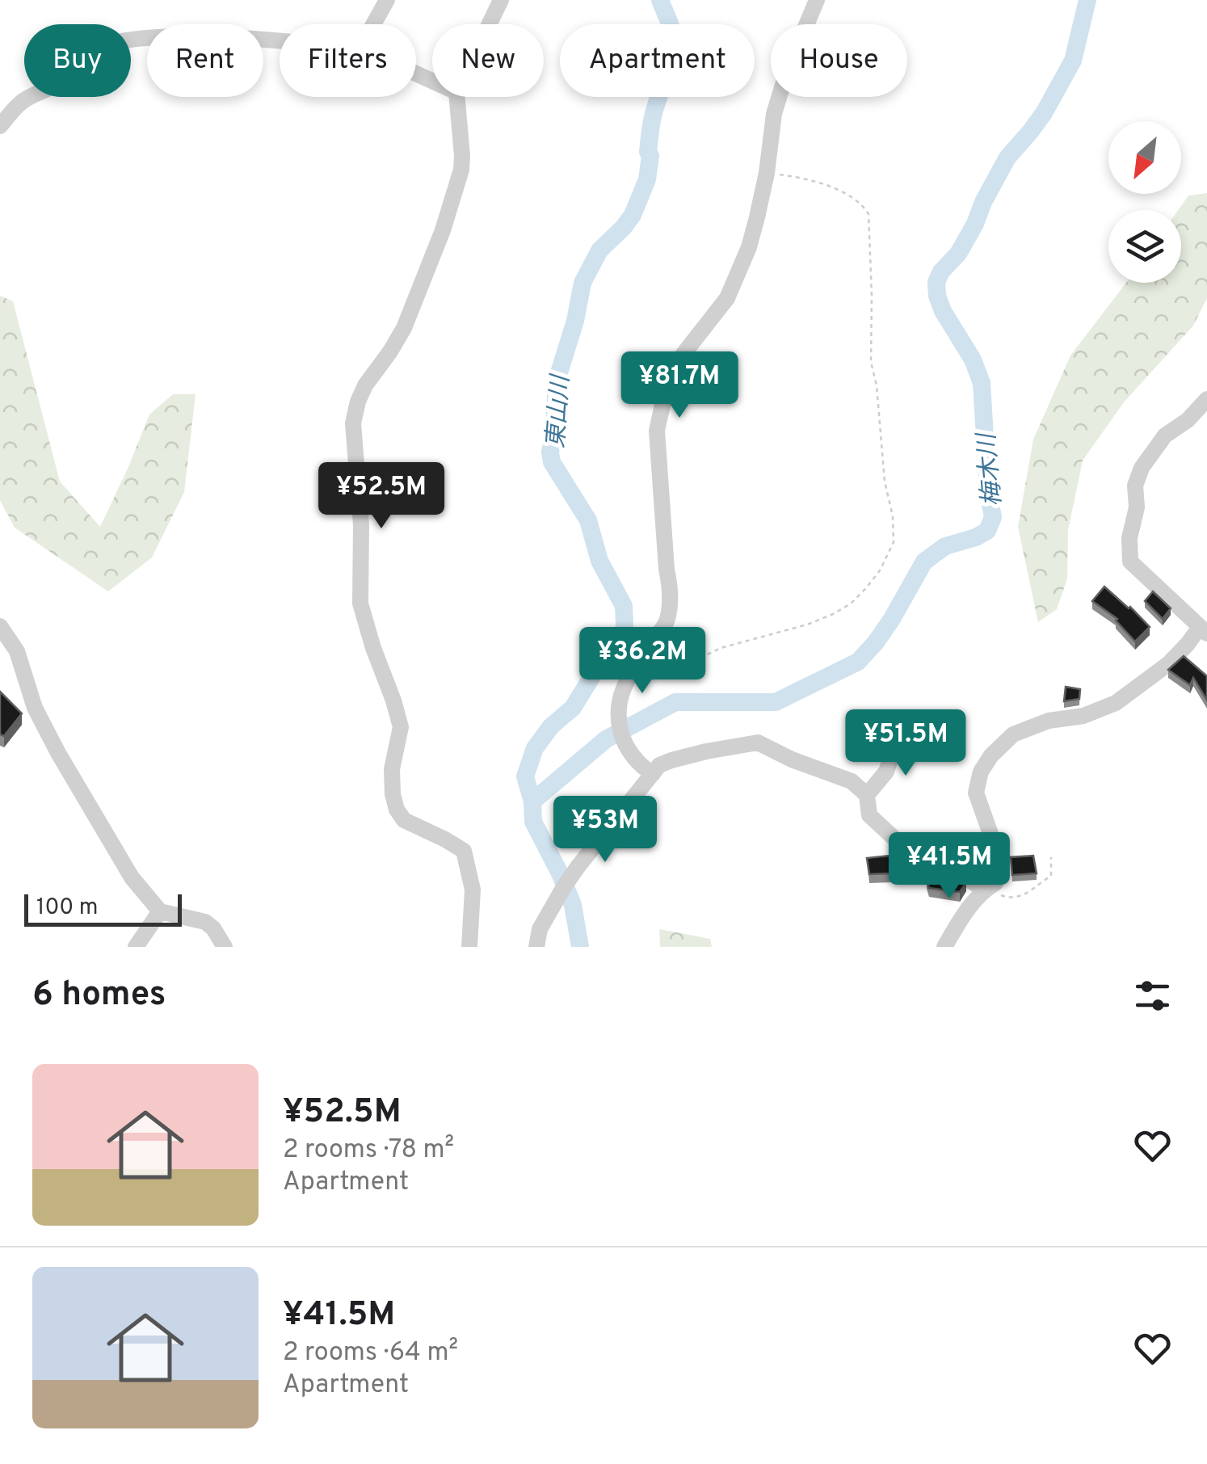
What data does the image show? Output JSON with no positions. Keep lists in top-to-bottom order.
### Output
{
  "water": ["東山川", "梅木川"],
  "scale_bar": "100 m",
  "north": "bottom left",
  "page": {
    "chip": [
      "Buy",
      "Rent",
      "Filters",
      "New",
      "Apartment",
      "House"
    ],
    "price": [
      "¥81.7M",
      "¥52.5M",
      "¥36.2M",
      "¥51.5M",
      "¥53M",
      "¥41.5M"
    ],
    "scale": "100 m",
    "heading": "6 homes",
    "list": [
      {
        "name": "¥52.5M",
        "note": "2 rooms · 78 m² · Apartment"
      },
      {
        "name": "¥41.5M",
        "note": "2 rooms · 64 m² · Apartment"
      }
    ]
  }
}
